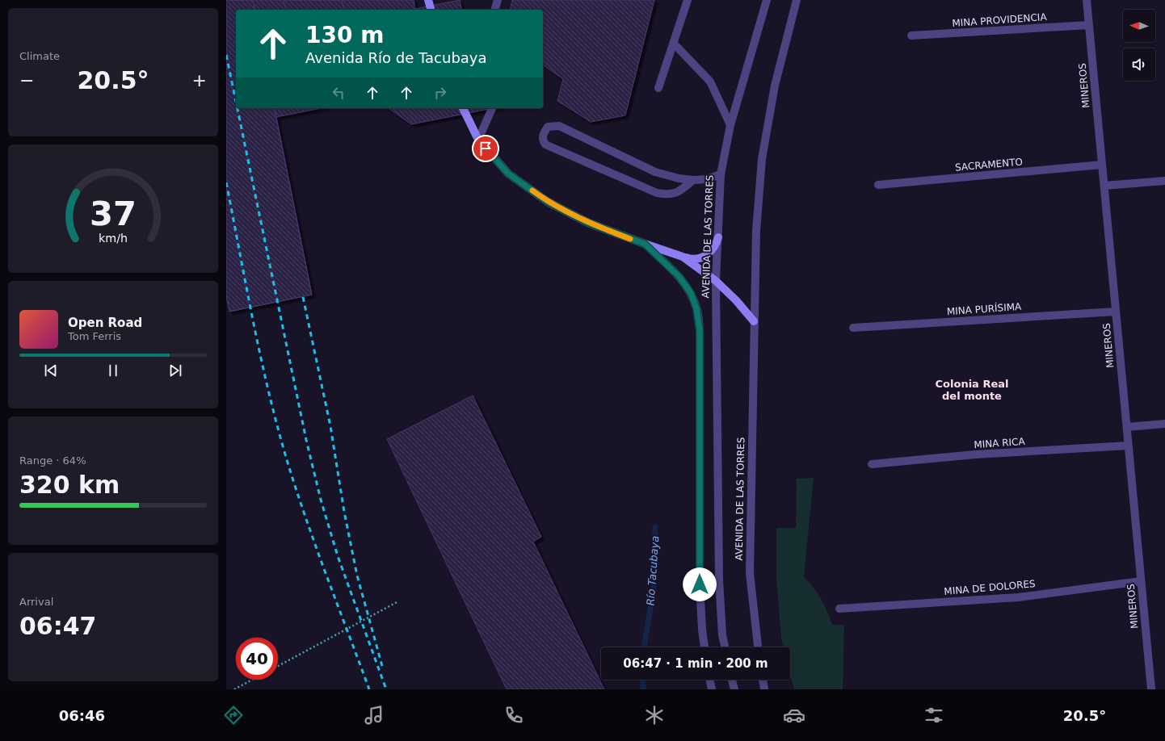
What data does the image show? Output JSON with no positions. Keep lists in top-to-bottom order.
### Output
{
  "streets": {
    "street": [
      "MINA PROVIDENCIA",
      "MINEROS",
      "SACRAMENTO",
      "AVENIDA DE LAS TORRES",
      "MINA PURÍSIMA",
      "MINA RICA",
      "MINA DE DOLORES"
    ]
  },
  "crossings": [
    ["MINA PROVIDENCIA", "MINEROS"],
    ["MINEROS", "SACRAMENTO"],
    ["MINEROS", "MINA PURÍSIMA"],
    ["MINEROS", "MINA RICA"],
    ["MINEROS", "MINA DE DOLORES"]
  ],
  "districts": ["Colonia Real del monte"],
  "water": ["Río Tacubaya"],
  "north": "left",
  "page": {
    "tile": [
      "Climate",
      ["Range · 64%", "320 km"],
      ["Arrival", "06:47"]
    ],
    "turn": ["130 m", "Avenida Río de Tacubaya"],
    "heat": ["−", "20.5°", "+"],
    "song": ["Open Road", "Tom Ferris"],
    "limit": "40",
    "trip": "06:47 · 1 min · 200 m",
    "tabs": ["06:46", "20.5°"],
    "gauge": ["37", "km/h"]
  }
}
